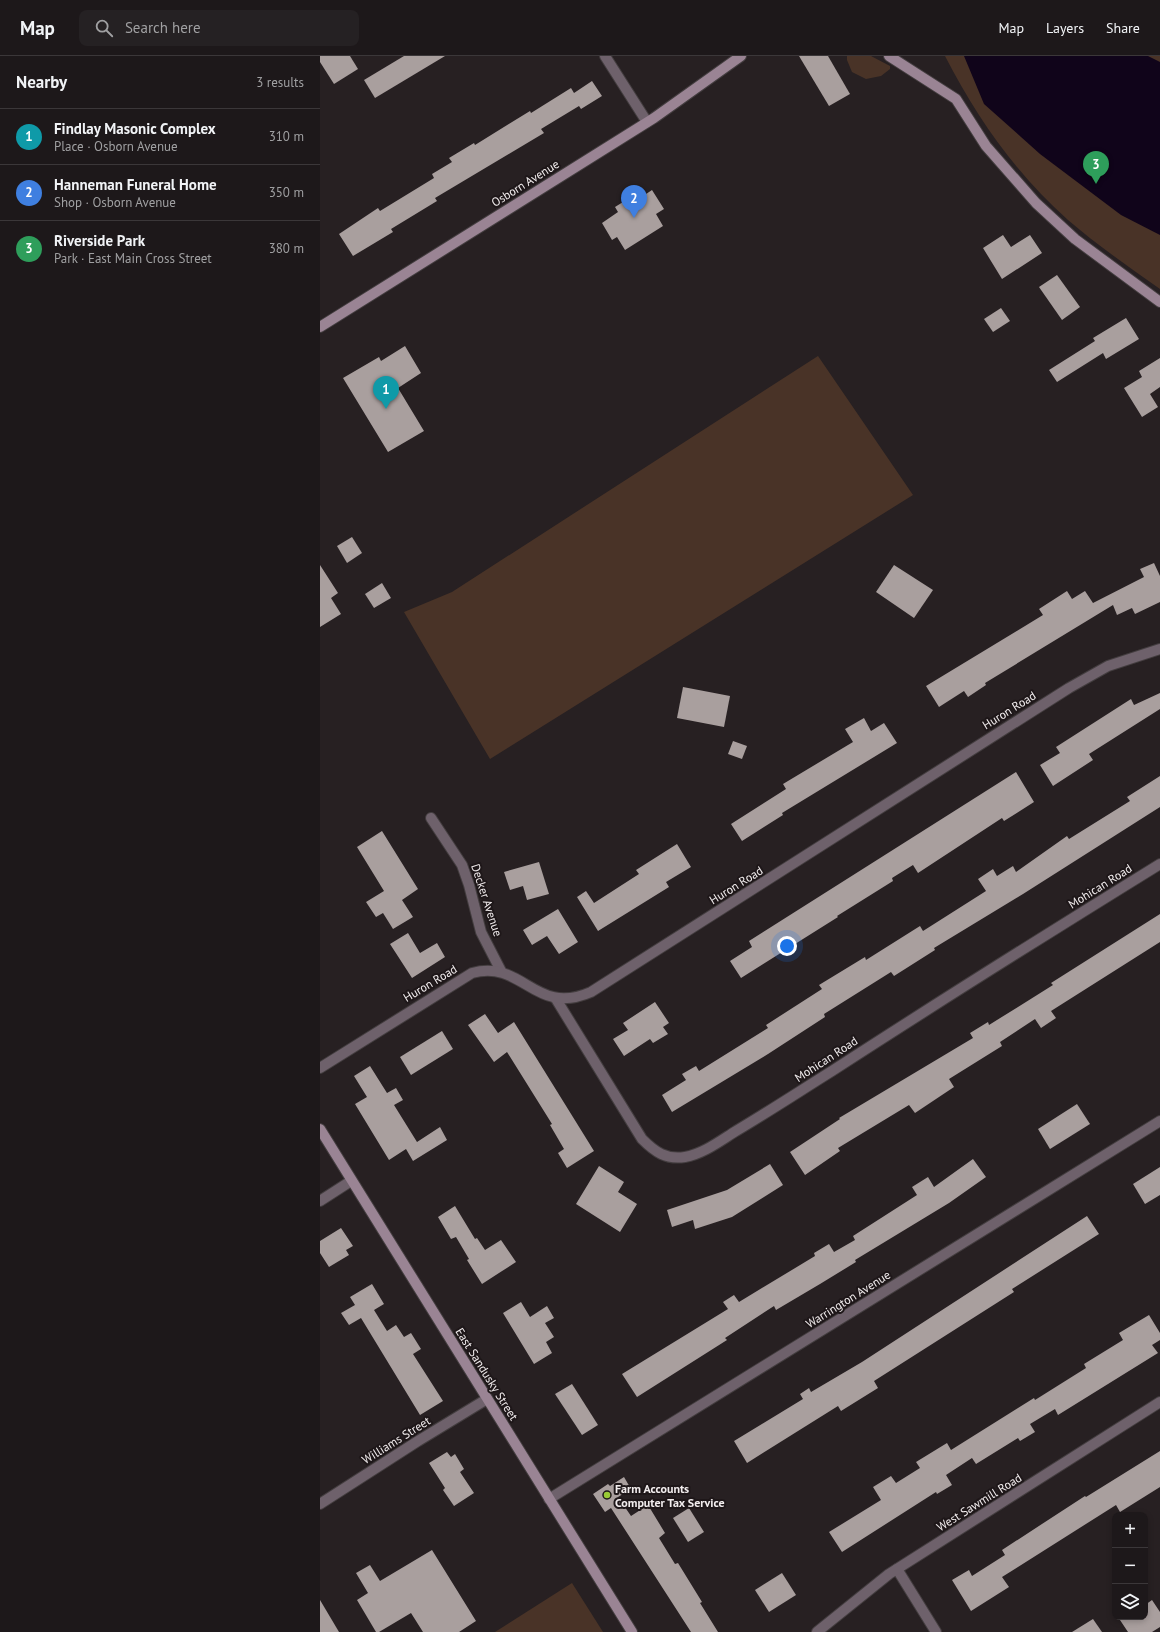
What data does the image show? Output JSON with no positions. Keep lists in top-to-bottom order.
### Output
{
  "streets": {
    "main road": ["Osborn Avenue", "East Sandusky Street"],
    "street": [
      "Huron Road",
      "Mohican Road",
      "Decker Avenue",
      "Warrington Avenue",
      "Williams Street",
      "West Sawmill Road"
    ]
  },
  "crossings": [
    ["Huron Road", "Mohican Road"],
    ["Huron Road", "Decker Avenue"],
    ["Warrington Avenue", "East Sandusky Street"],
    ["East Sandusky Street", "Williams Street"]
  ],
  "places": ["Farm Accounts Computer Tax Service"],
  "page": {
    "header": "Map",
    "search": "Search here",
    "nav": ["Map", "Layers", "Share"],
    "heading": ["Nearby", "3 results"],
    "list": [
      {
        "mark": "1",
        "name": "Findlay Masonic Complex",
        "note": "Place · Osborn Avenue",
        "value": "310 m"
      },
      {
        "mark": "2",
        "name": "Hanneman Funeral Home",
        "note": "Shop · Osborn Avenue",
        "value": "350 m"
      },
      {
        "mark": "3",
        "name": "Riverside Park",
        "note": "Park · East Main Cross Street",
        "value": "380 m"
      }
    ],
    "pins": ["3", "2", "1"],
    "map_buttons": ["+", "−"]
  }
}
